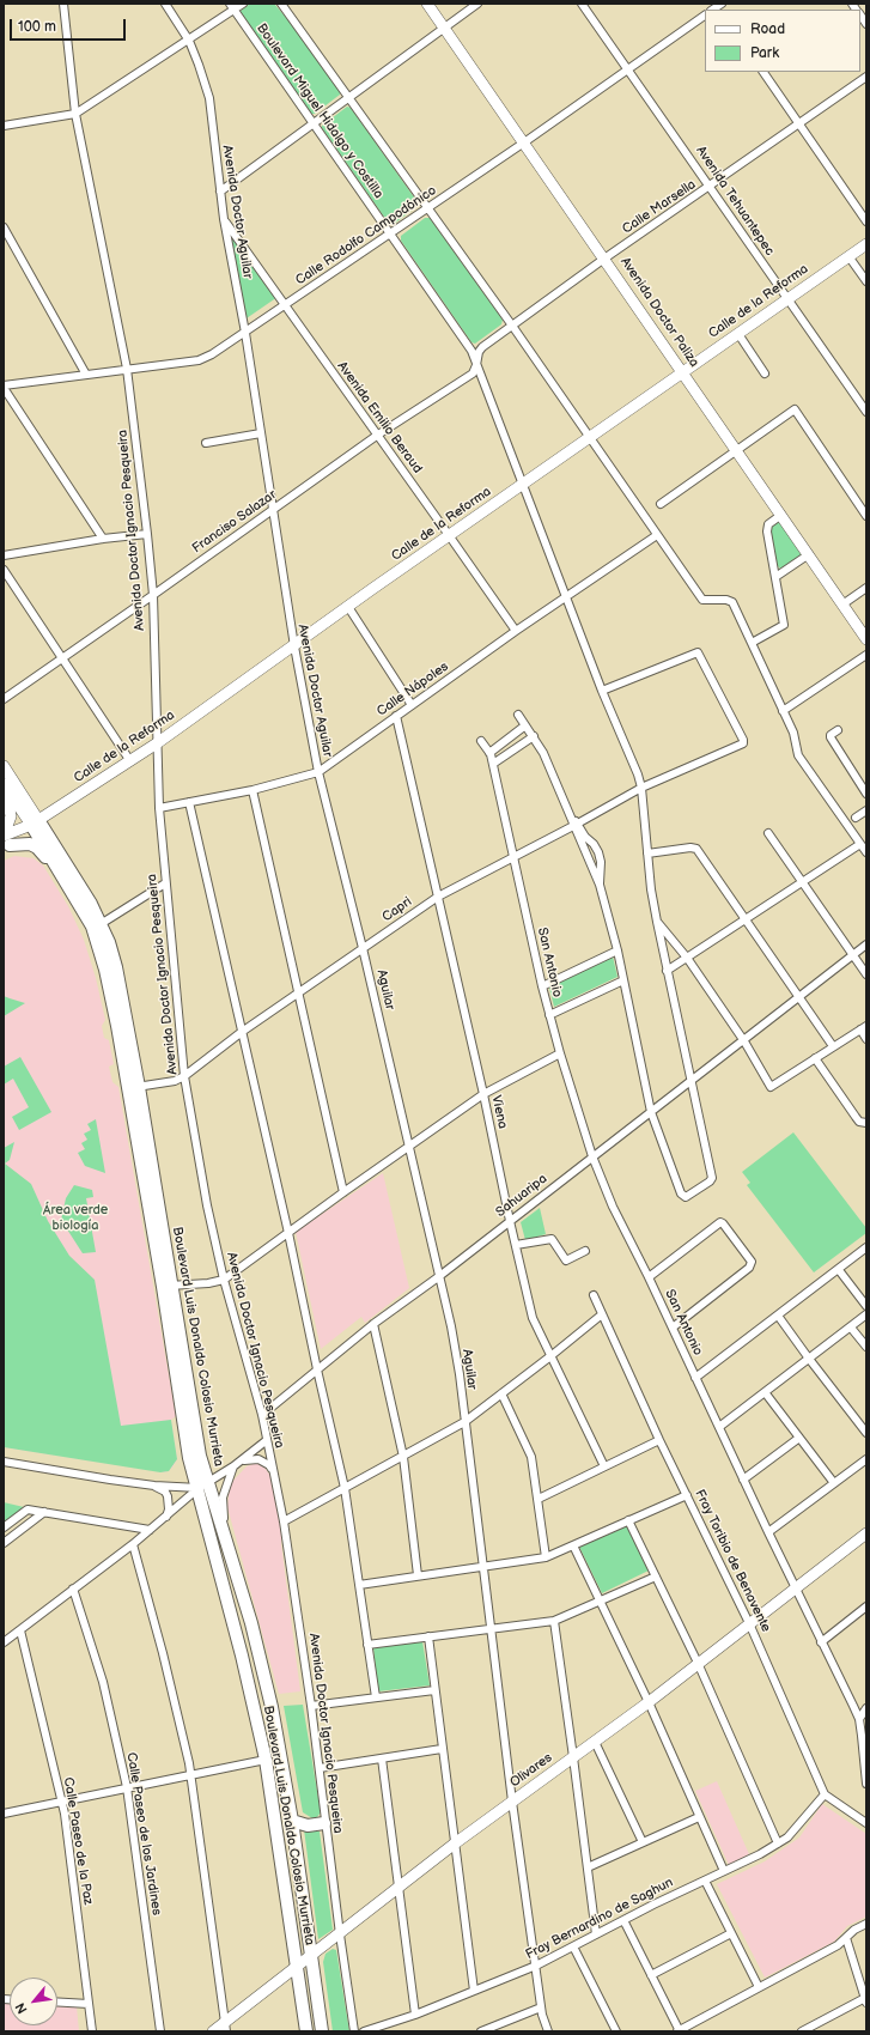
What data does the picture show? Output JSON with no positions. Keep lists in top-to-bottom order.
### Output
{
  "streets": {
    "main road": [
      "Calle de la Reforma",
      "Avenida Doctor Paliza",
      "Boulevard Luis Donaldo Colosio Murrieta",
      "Olivares"
    ],
    "street": [
      "Boulevard Miguel Hidalgo y Costilla",
      "Avenida Tehuantepec",
      "Calle Marsella",
      "Avenida Doctor Aguilar",
      "Calle Rodolfo Campodónico",
      "Avenida Emilio Beraud",
      "Franciso Salazar",
      "Avenida Doctor Ignacio Pesqueira",
      "Calle Nápoles",
      "Capri",
      "San Antonio",
      "Aguilar",
      "Viena",
      "Sahuaripa",
      "Fray Toribio de Benavente",
      "Calle Paseo de los Jardines",
      "Calle Paseo de la Paz",
      "Fray Bernardino de Saghun"
    ]
  },
  "crossings": [
    ["Boulevard Miguel Hidalgo y Costilla", "Calle Marsella"],
    ["Boulevard Miguel Hidalgo y Costilla", "Calle Rodolfo Campodónico"],
    ["Boulevard Miguel Hidalgo y Costilla", "Calle de la Reforma"],
    ["Boulevard Miguel Hidalgo y Costilla", "Franciso Salazar"],
    ["Boulevard Miguel Hidalgo y Costilla", "Calle Nápoles"],
    ["Boulevard Miguel Hidalgo y Costilla", "Capri"],
    ["Boulevard Miguel Hidalgo y Costilla", "Sahuaripa"],
    ["Avenida Tehuantepec", "Calle Marsella"],
    ["Avenida Tehuantepec", "Calle Rodolfo Campodónico"],
    ["Avenida Tehuantepec", "Calle de la Reforma"],
    ["Calle Marsella", "Avenida Doctor Paliza"],
    ["Calle Marsella", "Franciso Salazar"],
    ["Avenida Doctor Aguilar", "Calle Rodolfo Campodónico"],
    ["Avenida Doctor Aguilar", "Calle de la Reforma"],
    ["Avenida Doctor Aguilar", "Avenida Emilio Beraud"],
    ["Avenida Doctor Aguilar", "Franciso Salazar"],
    ["Avenida Doctor Aguilar", "Calle Nápoles"],
    ["Avenida Doctor Aguilar", "Capri"],
    ["Avenida Doctor Aguilar", "Aguilar"],
    ["Calle Rodolfo Campodónico", "Avenida Doctor Paliza"],
    ["Calle Rodolfo Campodónico", "Avenida Emilio Beraud"],
    ["Calle Rodolfo Campodónico", "Avenida Doctor Ignacio Pesqueira"],
    ["Calle de la Reforma", "Avenida Doctor Paliza"],
    ["Calle de la Reforma", "Avenida Emilio Beraud"],
    ["Calle de la Reforma", "Avenida Doctor Ignacio Pesqueira"],
    ["Calle de la Reforma", "Boulevard Luis Donaldo Colosio Murrieta"],
    ["Avenida Emilio Beraud", "Franciso Salazar"],
    ["Avenida Emilio Beraud", "Calle Nápoles"],
    ["Franciso Salazar", "Avenida Doctor Ignacio Pesqueira"],
    ["Avenida Doctor Ignacio Pesqueira", "Calle Nápoles"],
    ["Avenida Doctor Ignacio Pesqueira", "Capri"],
    ["Avenida Doctor Ignacio Pesqueira", "Sahuaripa"],
    ["Avenida Doctor Ignacio Pesqueira", "Olivares"],
    ["Calle Nápoles", "Viena"],
    ["Capri", "San Antonio"],
    ["Capri", "Aguilar"],
    ["Capri", "Viena"],
    ["San Antonio", "Sahuaripa"],
    ["San Antonio", "Olivares"],
    ["Aguilar", "Sahuaripa"],
    ["Aguilar", "Olivares"],
    ["Aguilar", "Fray Bernardino de Saghun"],
    ["Viena", "Sahuaripa"],
    ["Boulevard Luis Donaldo Colosio Murrieta", "Olivares"],
    ["Fray Toribio de Benavente", "Olivares"],
    ["Fray Toribio de Benavente", "Fray Bernardino de Saghun"]
  ],
  "parks": ["Área verde biología"],
  "legend": ["Road", "Park"],
  "scale_bar": "100 m",
  "north": "bottom left"
}
